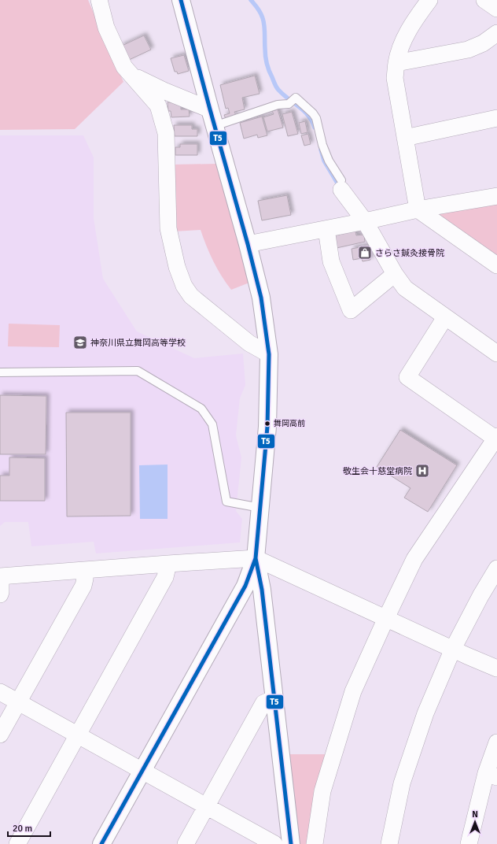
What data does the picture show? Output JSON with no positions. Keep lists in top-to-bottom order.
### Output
{
  "places": {
    "shop": ["さらさ鍼灸接骨院"],
    "school or university": ["神奈川県立舞岡高等学校"],
    "other": ["舞岡高前"],
    "hospital": ["敬生会十慈堂病院"]
  },
  "lines": ["transit line T5"],
  "scale_bar": "20 m",
  "north": "top"
}
